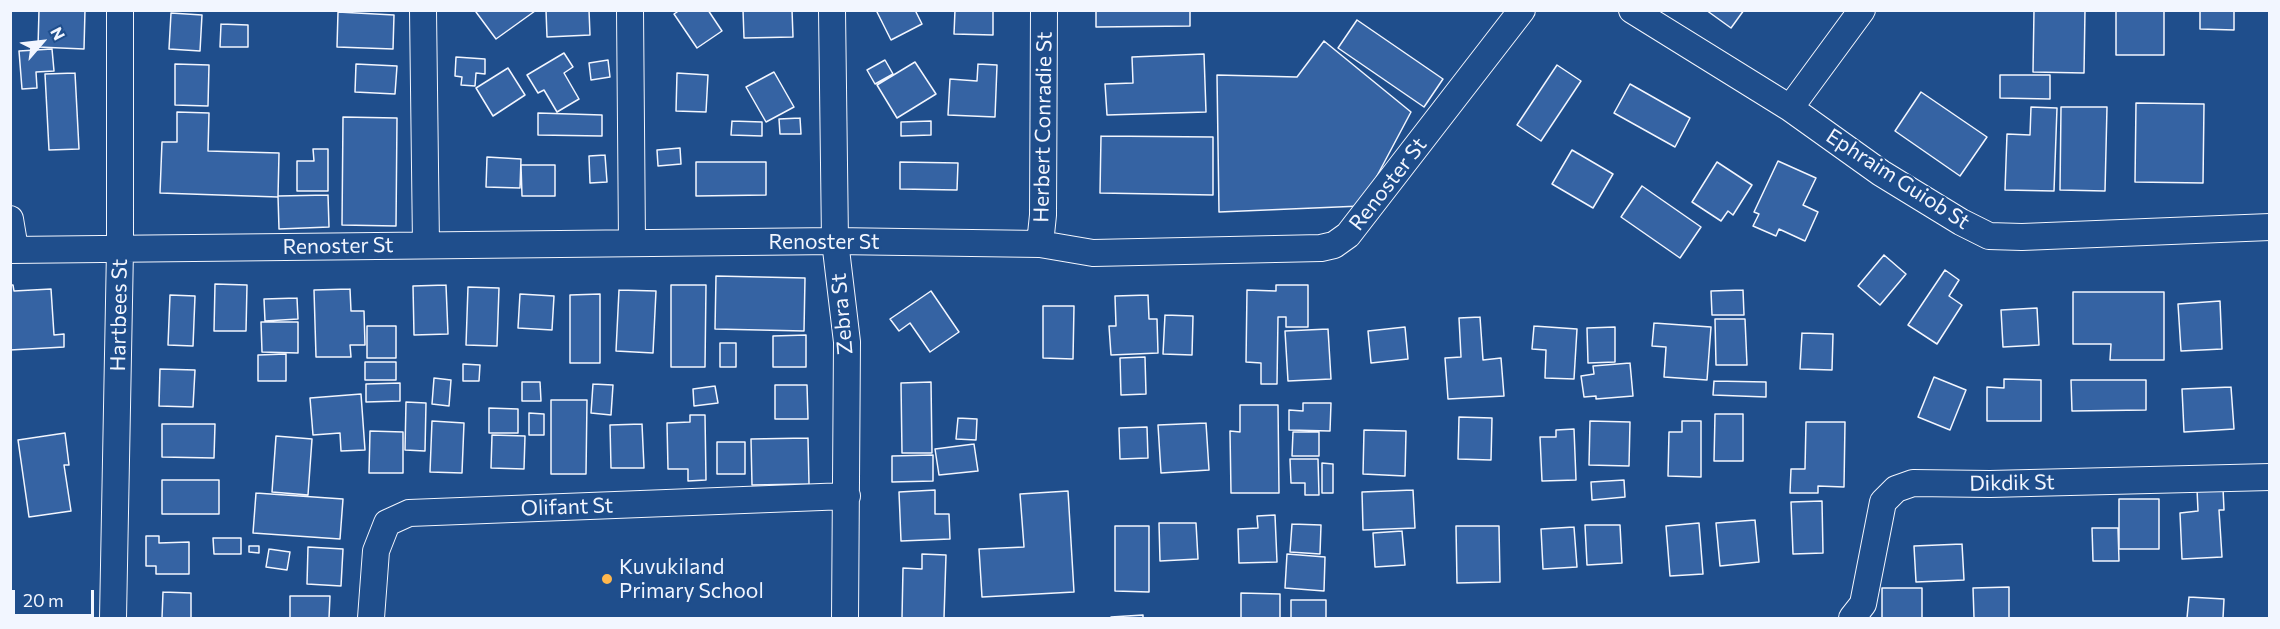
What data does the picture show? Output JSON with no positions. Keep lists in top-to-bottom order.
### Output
{
  "streets": {
    "street": [
      "Herbert Conradie St",
      "Ephraim Guiob St",
      "Renoster St",
      "Zebra St",
      "Hartbees St",
      "Dikdik St",
      "Olifant St"
    ]
  },
  "crossings": [
    ["Herbert Conradie St", "Renoster St"],
    ["Renoster St", "Zebra St"],
    ["Renoster St", "Hartbees St"],
    ["Zebra St", "Olifant St"]
  ],
  "places": ["Kuvukiland Primary School"],
  "scale_bar": "20 m",
  "north": "top right"
}
